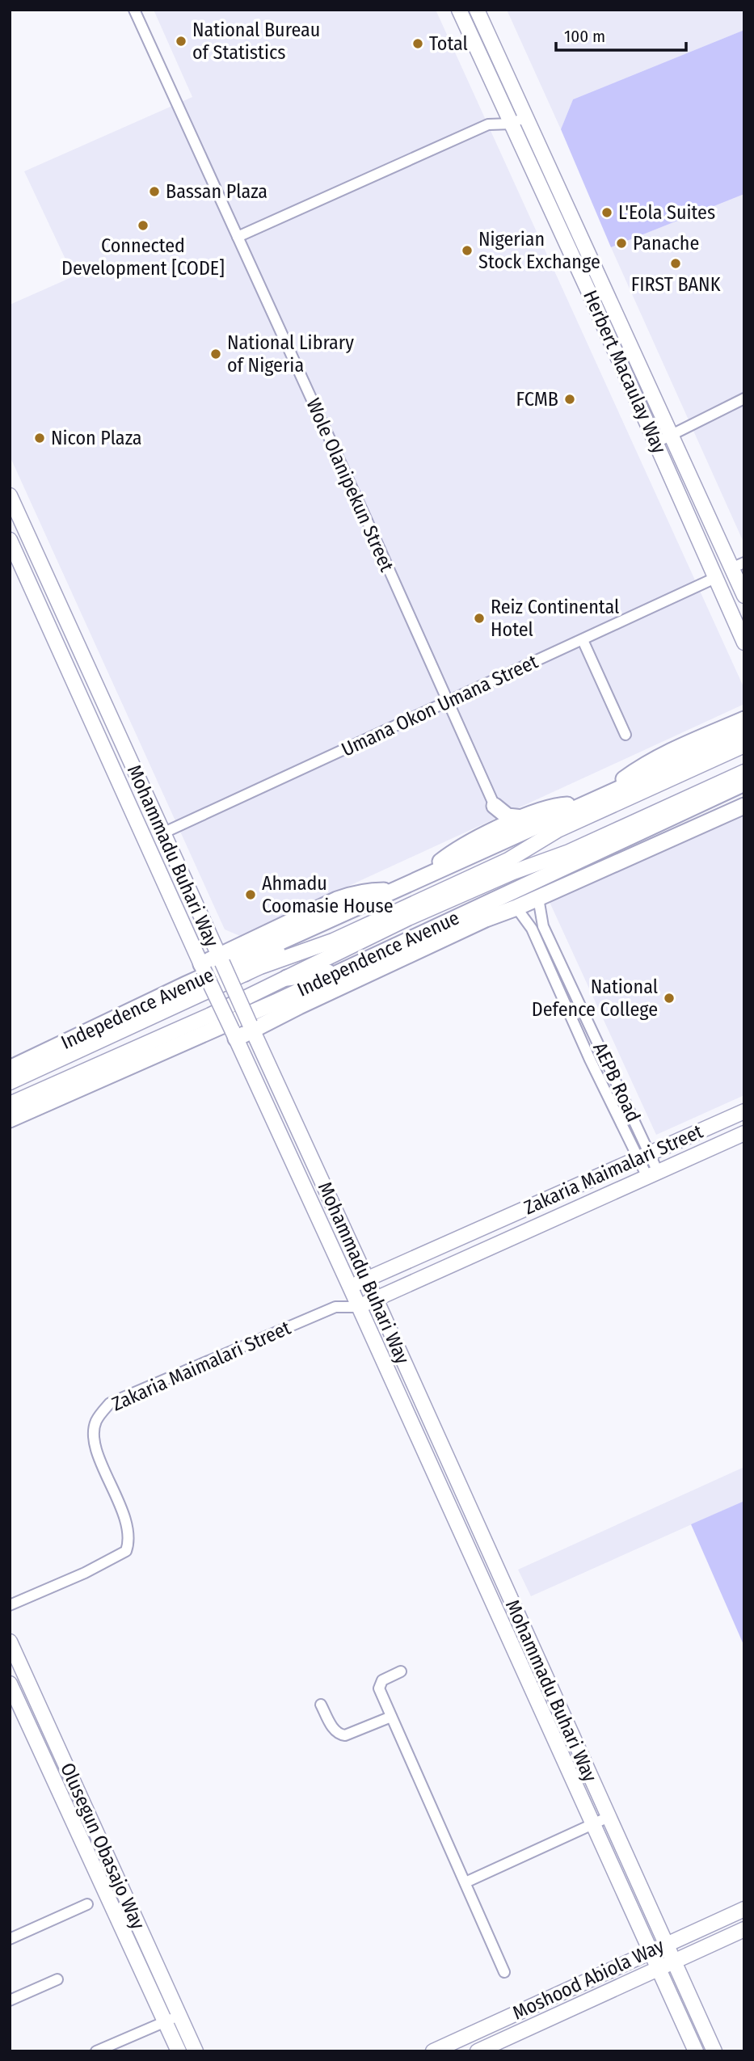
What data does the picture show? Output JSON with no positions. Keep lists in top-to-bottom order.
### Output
{
  "streets": {
    "main road": [
      "Herbert Macaulay Way",
      "Mohammadu Buhari Way",
      "Independence Avenue",
      "Indepedence Avenue",
      "Zakaria Maimalari Street",
      "Olusegun Obasajo Way",
      "Moshood Abiola Way"
    ],
    "street": ["Wole Olanipekun Street", "Umana Okon Umana Street", "AEPB Road"]
  },
  "crossings": [
    ["Herbert Macaulay Way", "Umana Okon Umana Street"],
    ["Wole Olanipekun Street", "Umana Okon Umana Street"],
    ["Umana Okon Umana Street", "Mohammadu Buhari Way"],
    ["Mohammadu Buhari Way", "Zakaria Maimalari Street"],
    ["Mohammadu Buhari Way", "Moshood Abiola Way"],
    ["Independence Avenue", "Indepedence Avenue"],
    ["AEPB Road", "Zakaria Maimalari Street"]
  ],
  "places": [
    "National Bureau of Statistics",
    "Total",
    "Bassan Plaza",
    "L'Eola Suites",
    "Connected Development [CODE]",
    "Panache",
    "Nigerian Stock Exchange",
    "FIRST BANK",
    "National Library of Nigeria",
    "FCMB",
    "Nicon Plaza",
    "Reiz Continental Hotel",
    "Ahmadu Coomasie House",
    "National Defence College"
  ],
  "scale_bar": "100 m"
}
